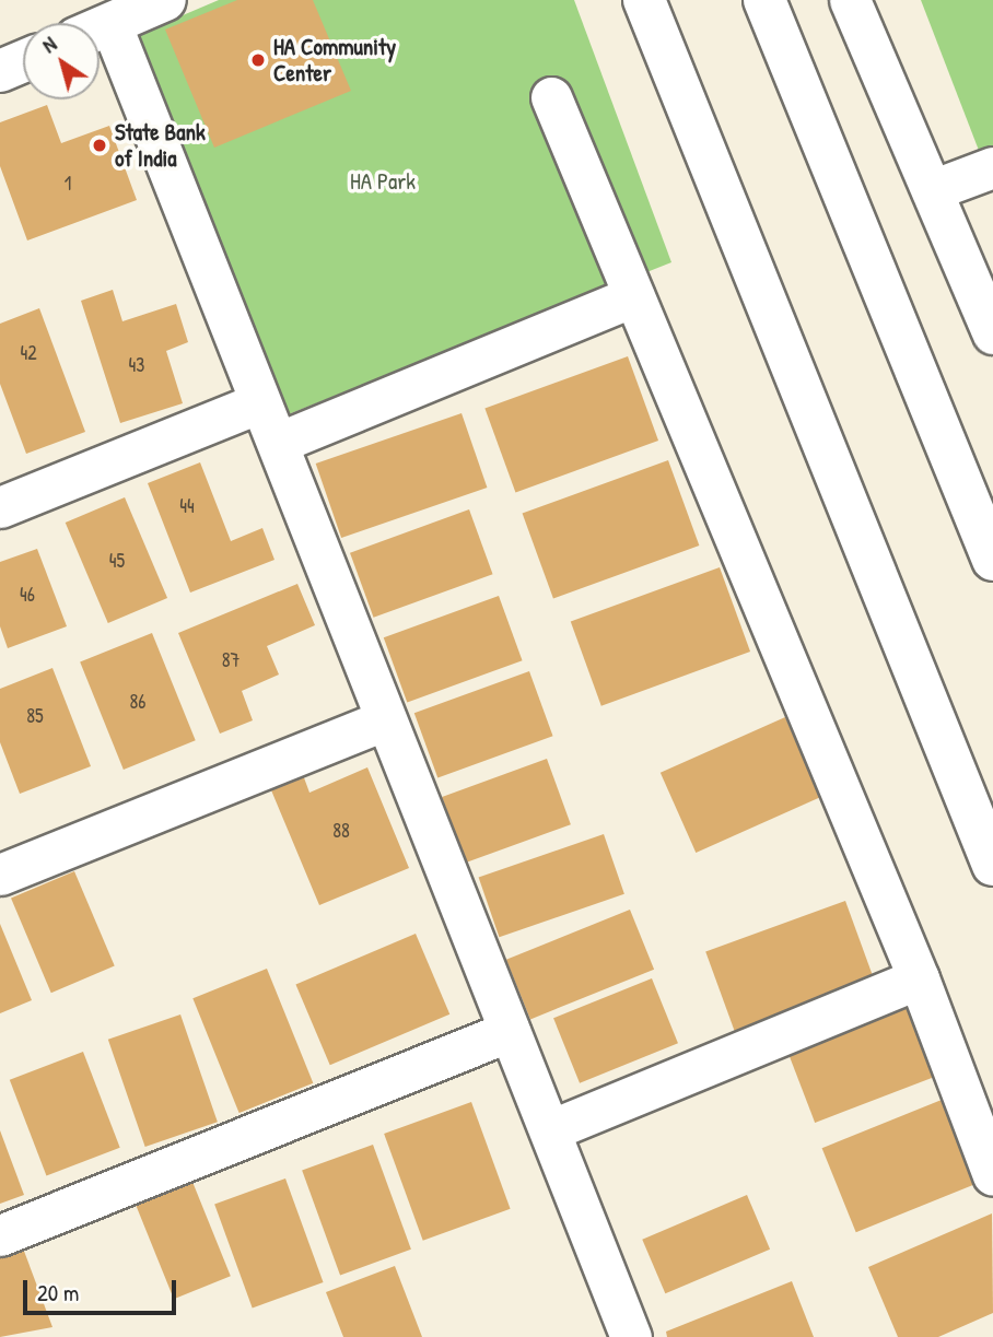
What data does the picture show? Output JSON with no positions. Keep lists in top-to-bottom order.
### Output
{
  "parks": ["HA Park"],
  "places": ["HA Community Center", "State Bank of India"],
  "house_numbers": [
    "1",
    "42",
    "43",
    "44",
    "45",
    "46",
    "87",
    "86",
    "85",
    "88"
  ],
  "scale_bar": "20 m",
  "north": "top left"
}
